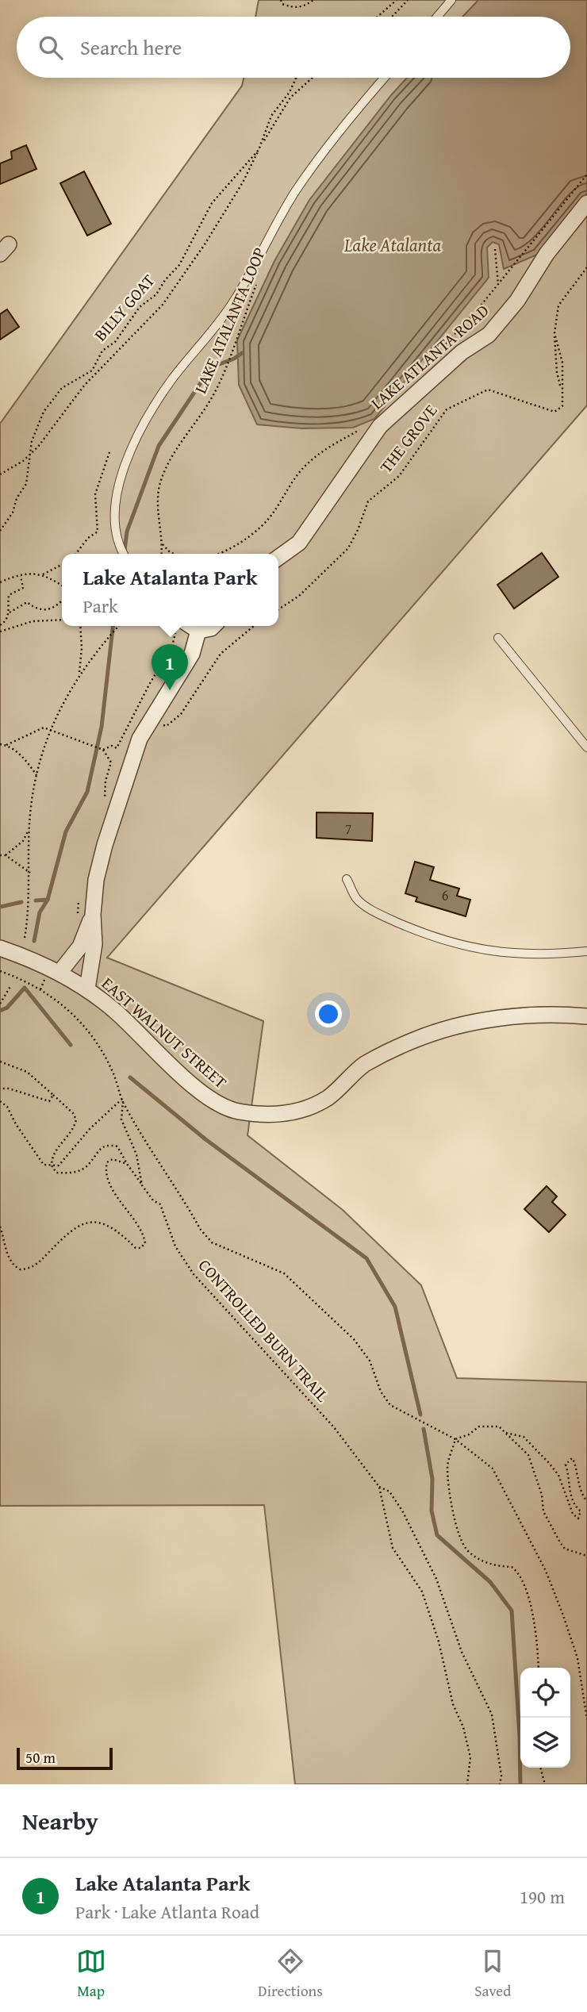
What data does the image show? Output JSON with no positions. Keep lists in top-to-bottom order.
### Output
{
  "streets": {
    "street": ["LAKE ATLANTA ROAD", "EAST WALNUT STREET"],
    "path": [
      "BILLY GOAT",
      "LAKE ATALANTA LOOP",
      "THE GROVE",
      "CONTROLLED BURN TRAIL"
    ]
  },
  "water": ["Lake Atalanta"],
  "house_numbers": ["7", "6"],
  "scale_bar": "50 m",
  "page": {
    "search": "Search here",
    "popup": ["Lake Atalanta Park", "Park"],
    "pins": "1",
    "scale": "50 m",
    "heading": "Nearby",
    "list": [
      {
        "mark": "1",
        "name": "Lake Atalanta Park",
        "note": "Park · Lake Atlanta Road",
        "value": "190 m"
      }
    ],
    "nav": ["Map", "Directions", "Saved"]
  }
}
